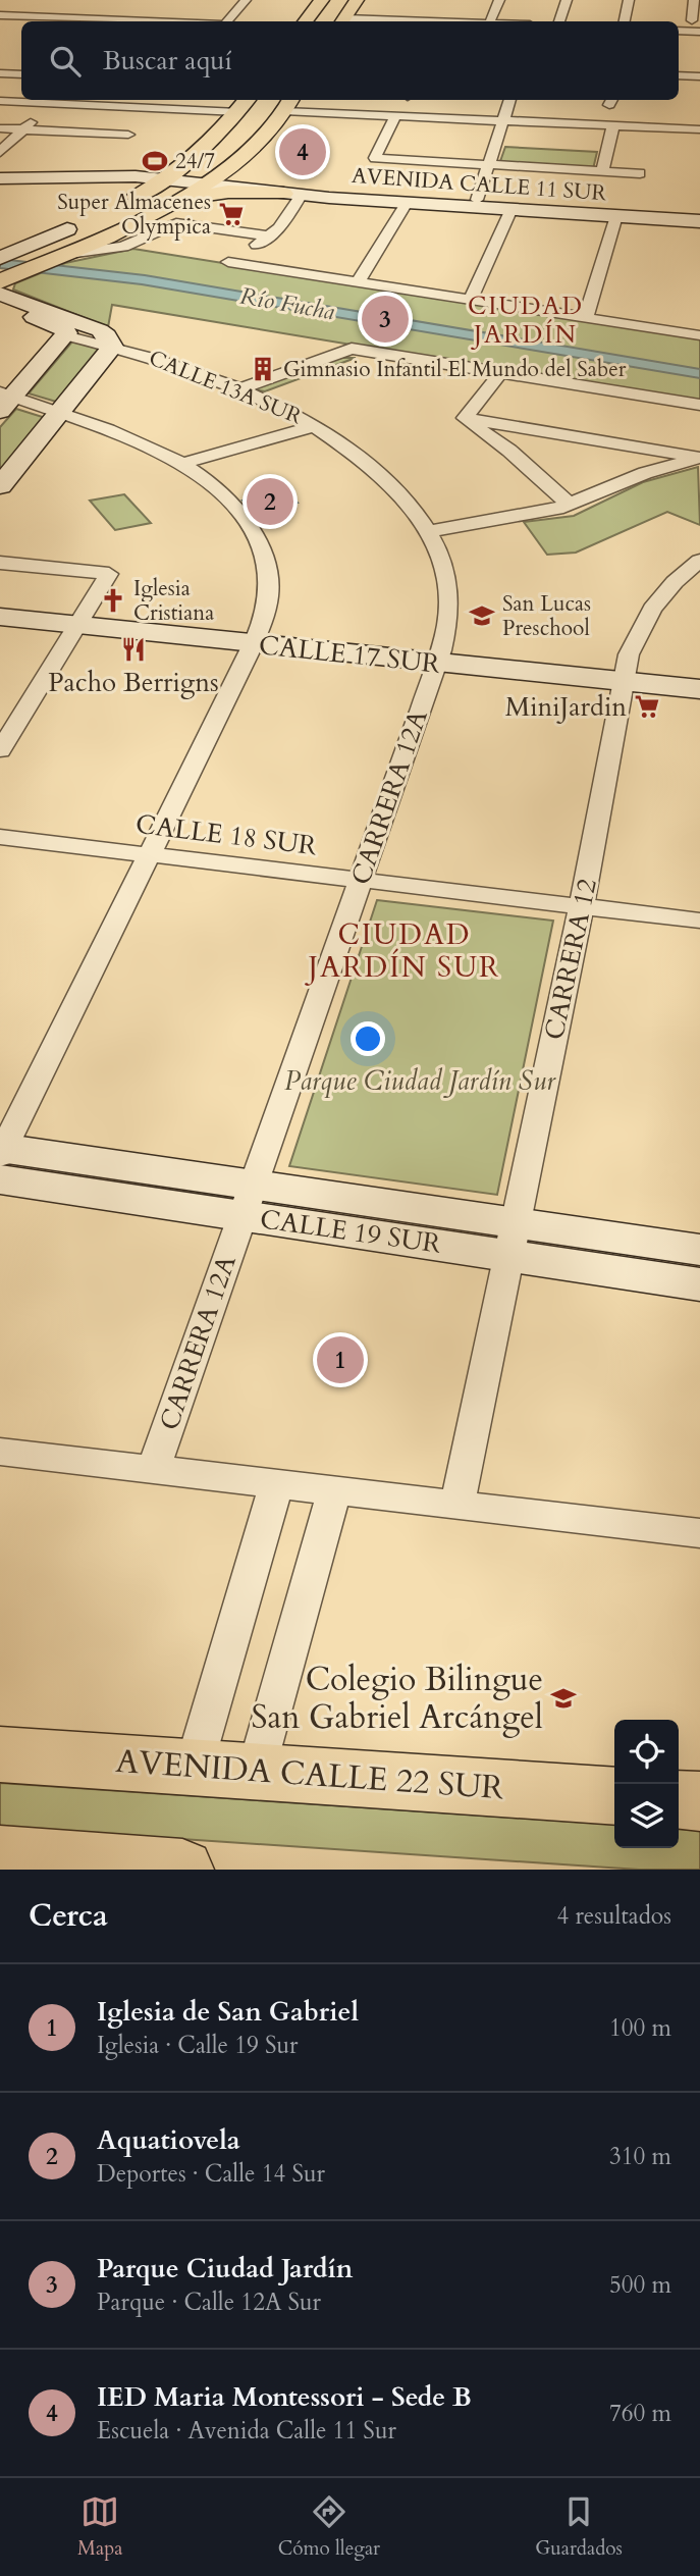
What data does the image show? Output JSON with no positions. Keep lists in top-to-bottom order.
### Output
{
  "streets": {
    "main road": ["AVENIDA CALLE 22 SUR"],
    "street": [
      "AVENIDA CALLE 11 SUR",
      "CALLE 13A SUR",
      "CALLE 17 SUR",
      "CARRERA 12A",
      "CALLE 18 SUR",
      "CARRERA 12",
      "CALLE 19 SUR"
    ]
  },
  "crossings": [
    ["CALLE 13A SUR", "CARRERA 12A"],
    ["CALLE 17 SUR", "CARRERA 12A"],
    ["CALLE 17 SUR", "CARRERA 12"],
    ["CARRERA 12A", "CALLE 18 SUR"],
    ["CARRERA 12A", "CALLE 19 SUR"],
    ["CALLE 18 SUR", "CARRERA 12"],
    ["CARRERA 12", "CALLE 19 SUR"]
  ],
  "districts": ["CIUDAD JARDÍN", "CIUDAD JARDÍN SUR"],
  "water": ["Río Fucha"],
  "parks": ["Parque Ciudad Jardín Sur"],
  "places": {
    "sports": ["24/7"],
    "supermarket": ["Super Almacenes Olympica", "MiniJardin"],
    "building": ["Gimnasio Infantil El Mundo del Saber"],
    "church": ["Iglesia Cristiana"],
    "school or university": ["San Lucas Preschool", "Colegio Bilingue San Gabriel Arcángel"],
    "restaurant": ["Pacho Berrigns"]
  },
  "page": {
    "search": "Buscar aquí",
    "pins": [
      "4",
      "3",
      "2",
      "1"
    ],
    "heading": ["Cerca", "4 resultados"],
    "list": [
      {
        "mark": "1",
        "name": "Iglesia de San Gabriel",
        "note": "Iglesia · Calle 19 Sur",
        "value": "100 m"
      },
      {
        "mark": "2",
        "name": "Aquatiovela",
        "note": "Deportes · Calle 14 Sur",
        "value": "310 m"
      },
      {
        "mark": "3",
        "name": "Parque Ciudad Jardín",
        "note": "Parque · Calle 12A Sur",
        "value": "500 m"
      },
      {
        "mark": "4",
        "name": "IED Maria Montessori - Sede B",
        "note": "Escuela · Avenida Calle 11 Sur",
        "value": "760 m"
      }
    ],
    "nav": ["Mapa", "Cómo llegar", "Guardados"]
  }
}
